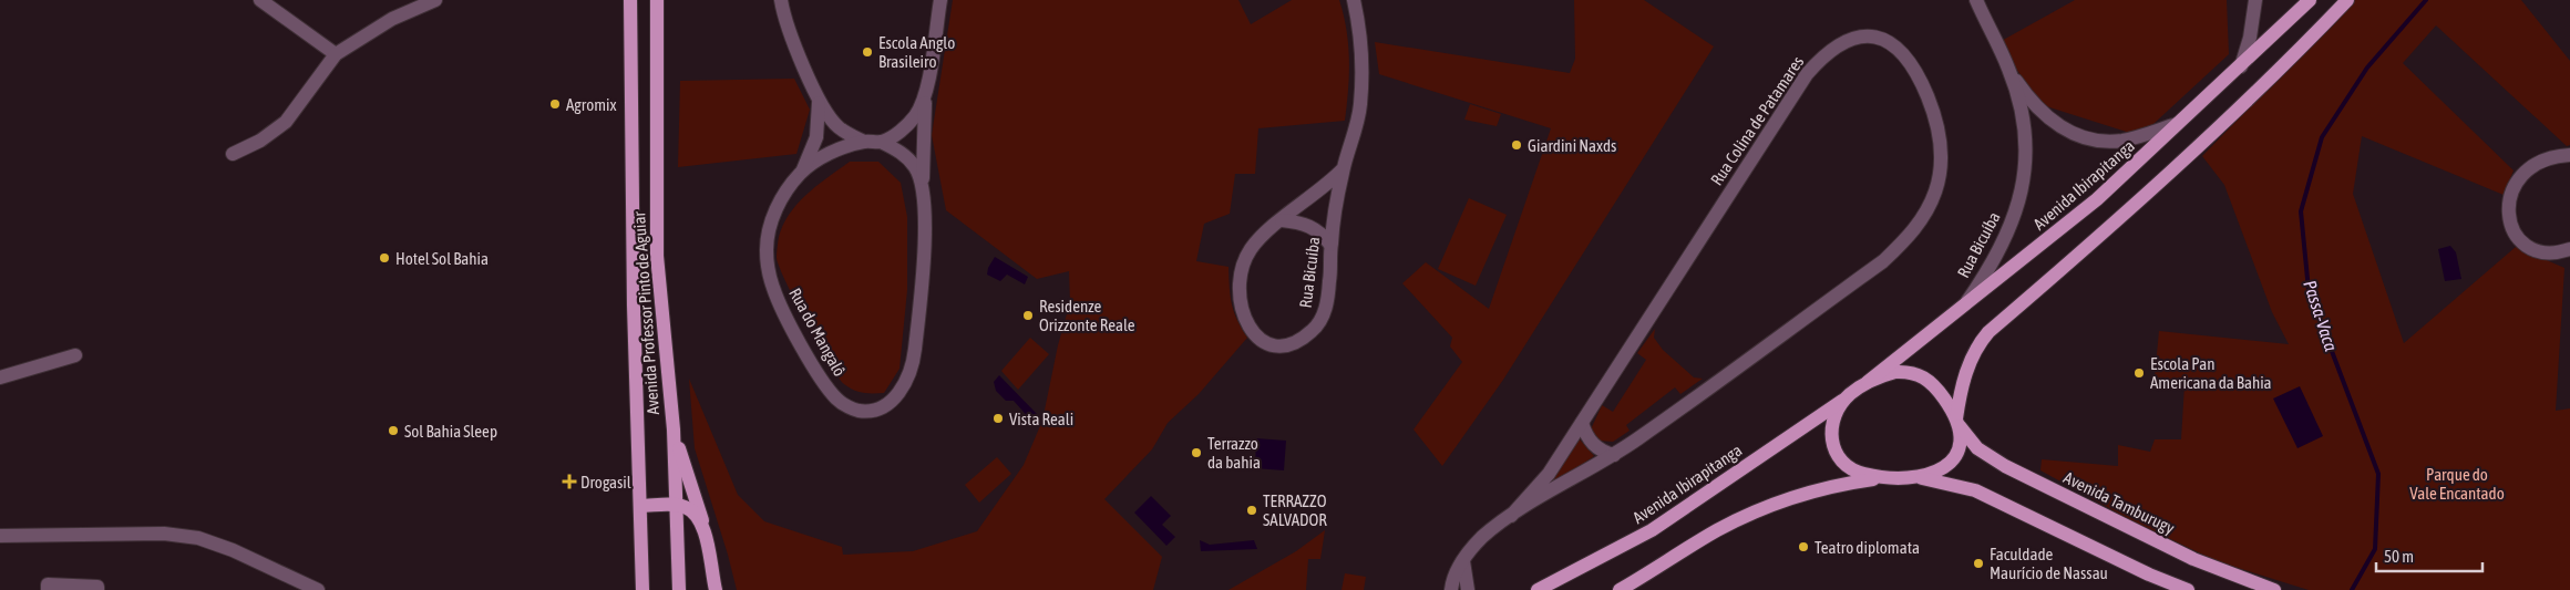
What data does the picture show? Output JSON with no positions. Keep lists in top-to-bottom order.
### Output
{
  "streets": {
    "main road": ["Avenida Ibirapitanga", "Avenida Professor Pinto de Aguiar", "Avenida Tamburugy"],
    "street": ["Rua Colina de Patamares", "Rua Bicuíba", "Rua do Mangalô"]
  },
  "crossings": [
    ["Avenida Ibirapitanga", "Rua Bicuíba"],
    ["Avenida Ibirapitanga", "Avenida Tamburugy"]
  ],
  "water": ["Passa-Vaca"],
  "parks": ["Parque do Vale Encantado"],
  "places": {
    "other": [
      "Escola Anglo Brasileiro",
      "Agromix",
      "Giardini Naxds",
      "Hotel Sol Bahia",
      "Residenze Orizzonte Reale",
      "Escola Pan Americana da Bahia",
      "Vista Reali",
      "Sol Bahia Sleep",
      "Terrazzo da bahia",
      "TERRAZZO SALVADOR",
      "Teatro diplomata",
      "Faculdade Maurício de Nassau"
    ],
    "health": ["Drogasil"]
  },
  "scale_bar": "50 m"
}
